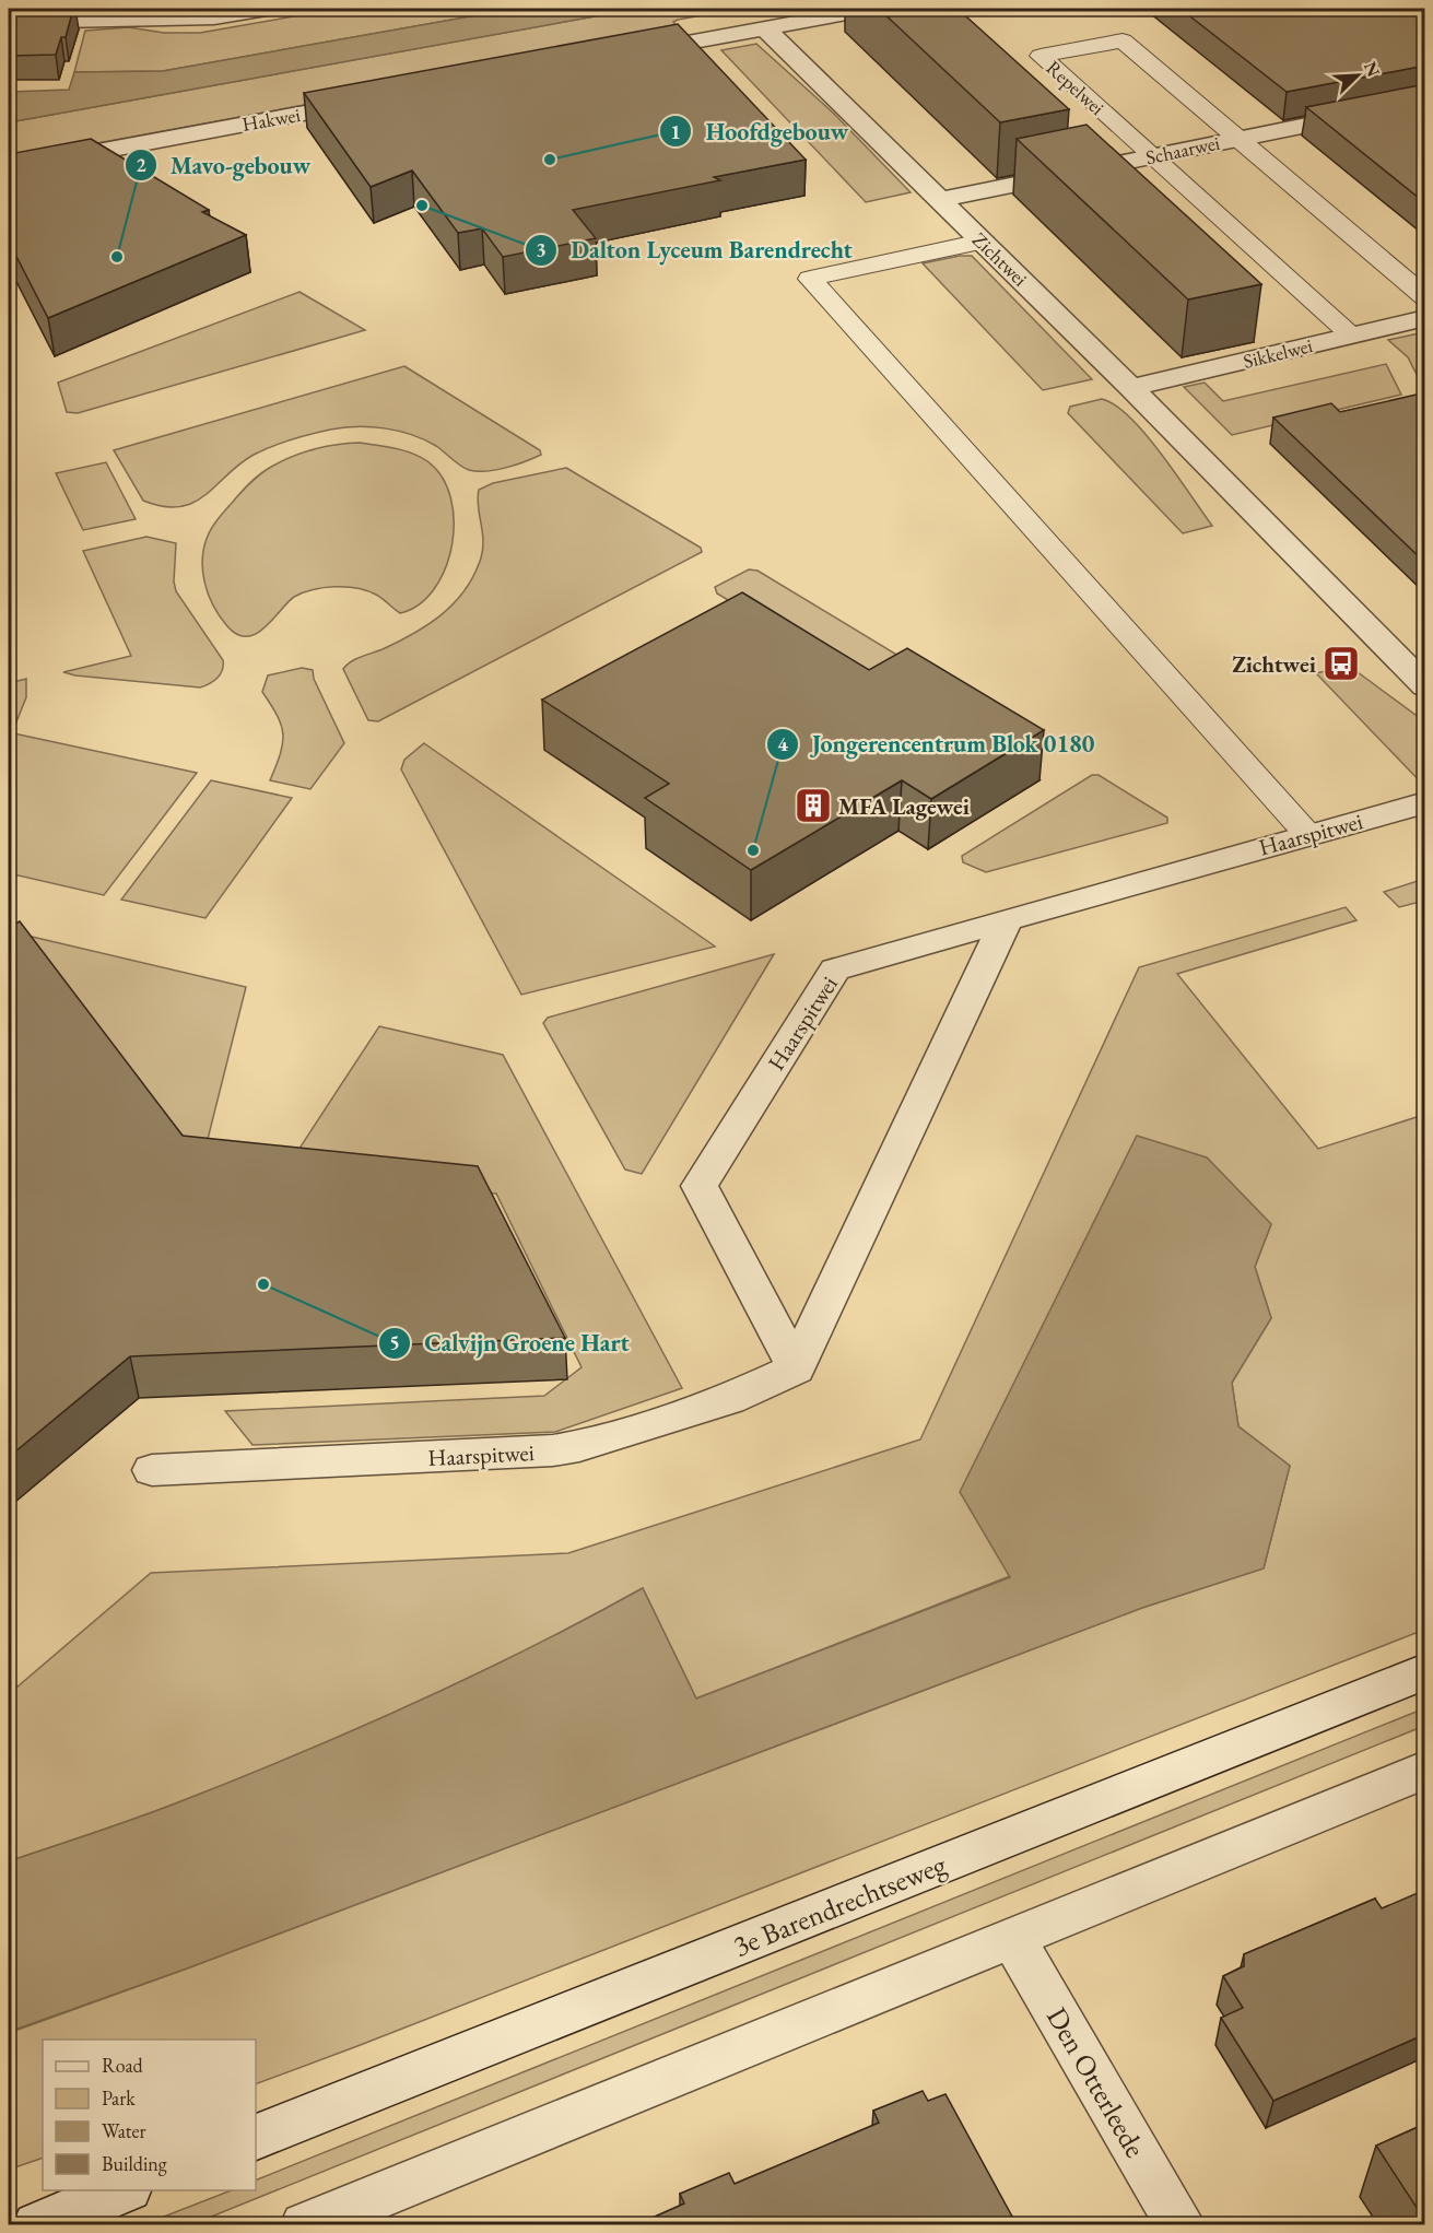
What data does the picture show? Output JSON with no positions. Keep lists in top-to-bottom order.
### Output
{
  "streets": {
    "street": [
      "Hakwei",
      "Schaarwei",
      "Zichtwei",
      "Sikkelwei",
      "Haarspitwei",
      "3e Barendrechtseweg",
      "Den Otterleede"
    ],
    "lane": ["Repelwei"]
  },
  "crossings": [
    ["Repelwei", "Schaarwei"],
    ["Repelwei", "Sikkelwei"],
    ["Schaarwei", "Zichtwei"],
    ["Zichtwei", "Sikkelwei"]
  ],
  "places": {
    "other": [
      "Hoofdgebouw",
      "Dalton Lyceum Barendrecht",
      "Mavo-gebouw",
      "Jongerencentrum Blok 0180",
      "Calvijn Groene Hart"
    ],
    "bus stop": ["Zichtwei"],
    "building": ["MFA Lagewei"]
  },
  "legend": [
    "Road",
    "Park",
    "Water",
    "Building"
  ],
  "north": "top right"
}
